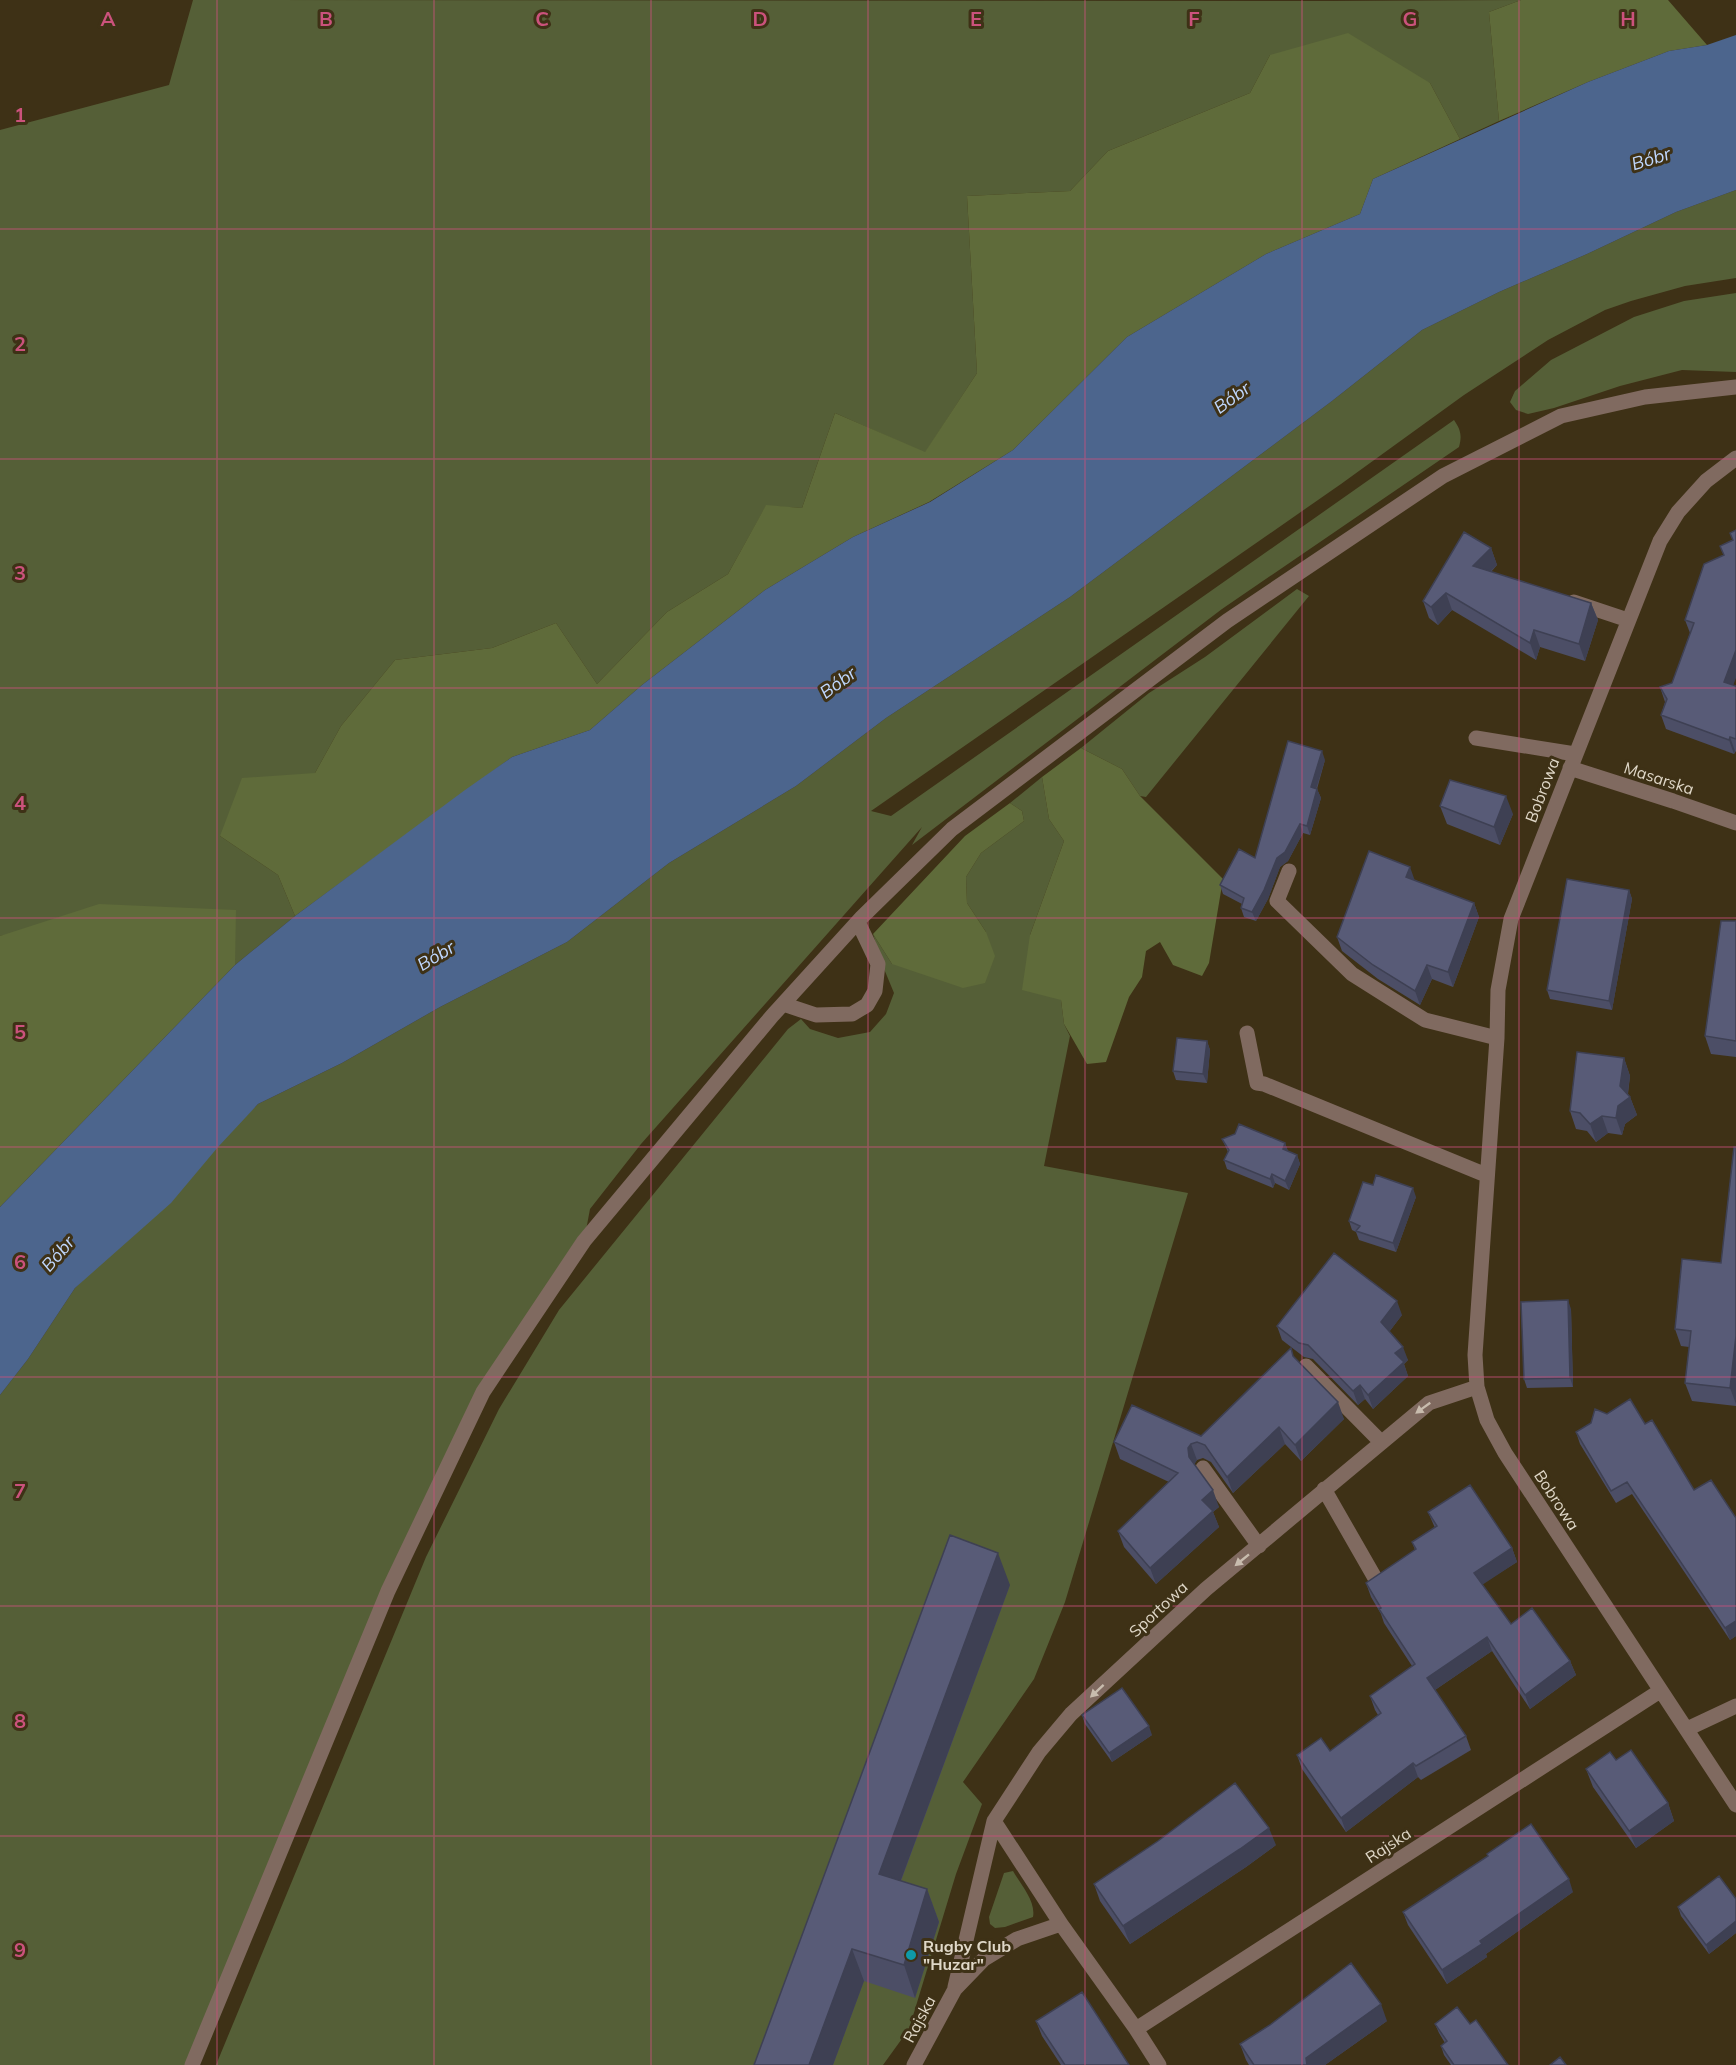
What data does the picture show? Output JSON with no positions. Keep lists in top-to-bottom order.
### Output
{
  "streets": {
    "street": [
      "Masarska",
      "Bobrowa",
      "Sportowa",
      "Rajska"
    ]
  },
  "crossings": [
    ["Masarska", "Bobrowa"],
    ["Bobrowa", "Sportowa"],
    ["Bobrowa", "Rajska"],
    ["Sportowa", "Rajska"]
  ],
  "one_way": ["Sportowa"],
  "water": ["Bóbr"],
  "places": ["Rugby Club \"Huzar\""],
  "grid": {
    "columns": [
      "A",
      "B",
      "C",
      "D",
      "E",
      "F",
      "G",
      "H"
    ],
    "rows": [
      "1",
      "2",
      "3",
      "4",
      "5",
      "6",
      "7",
      "8",
      "9"
    ]
  }
}
